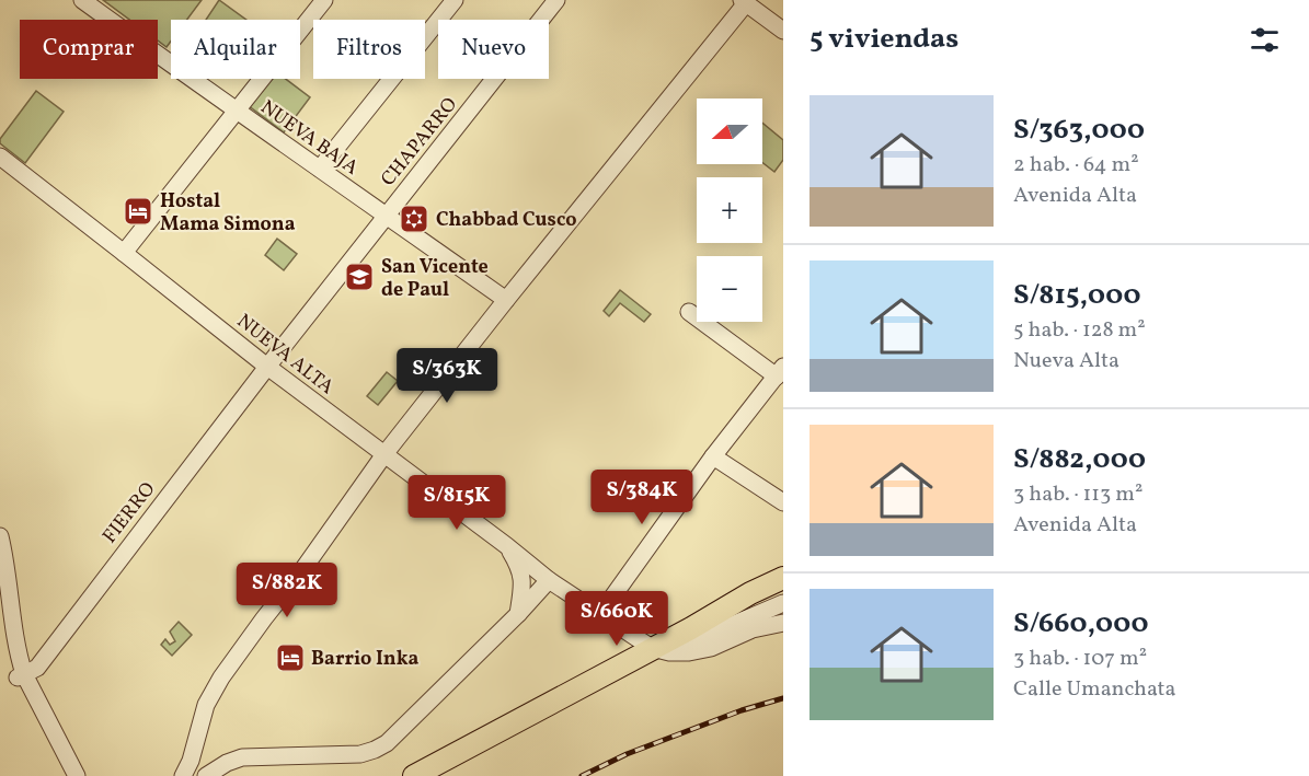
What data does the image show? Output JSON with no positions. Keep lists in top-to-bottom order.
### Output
{
  "streets": {
    "street": [
      "NUEVA BAJA",
      "CHAPARRO",
      "NUEVA ALTA",
      "FIERRO"
    ]
  },
  "crossings": [
    ["NUEVA BAJA", "CHAPARRO"],
    ["CHAPARRO", "NUEVA ALTA"],
    ["CHAPARRO", "FIERRO"],
    ["NUEVA ALTA", "FIERRO"]
  ],
  "places": {
    "hotel": ["Hostal Mama Simona", "Barrio Inka"],
    "synagogue": ["Chabbad Cusco"],
    "school or university": ["San Vicente de Paul"]
  },
  "north": "left",
  "page": {
    "heading": "5 viviendas",
    "chip": [
      "Comprar",
      "Alquilar",
      "Filtros",
      "Nuevo"
    ],
    "list": [
      {
        "name": "S/363,000",
        "note": "2 hab. · 64 m² · Avenida Alta"
      },
      {
        "name": "S/815,000",
        "note": "5 hab. · 128 m² · Nueva Alta"
      },
      {
        "name": "S/882,000",
        "note": "3 hab. · 113 m² · Avenida Alta"
      },
      {
        "name": "S/660,000",
        "note": "3 hab. · 107 m² · Calle Umanchata"
      }
    ],
    "map_buttons": ["+", "−"],
    "price": [
      "S/363K",
      "S/384K",
      "S/815K",
      "S/882K",
      "S/660K"
    ]
  }
}
